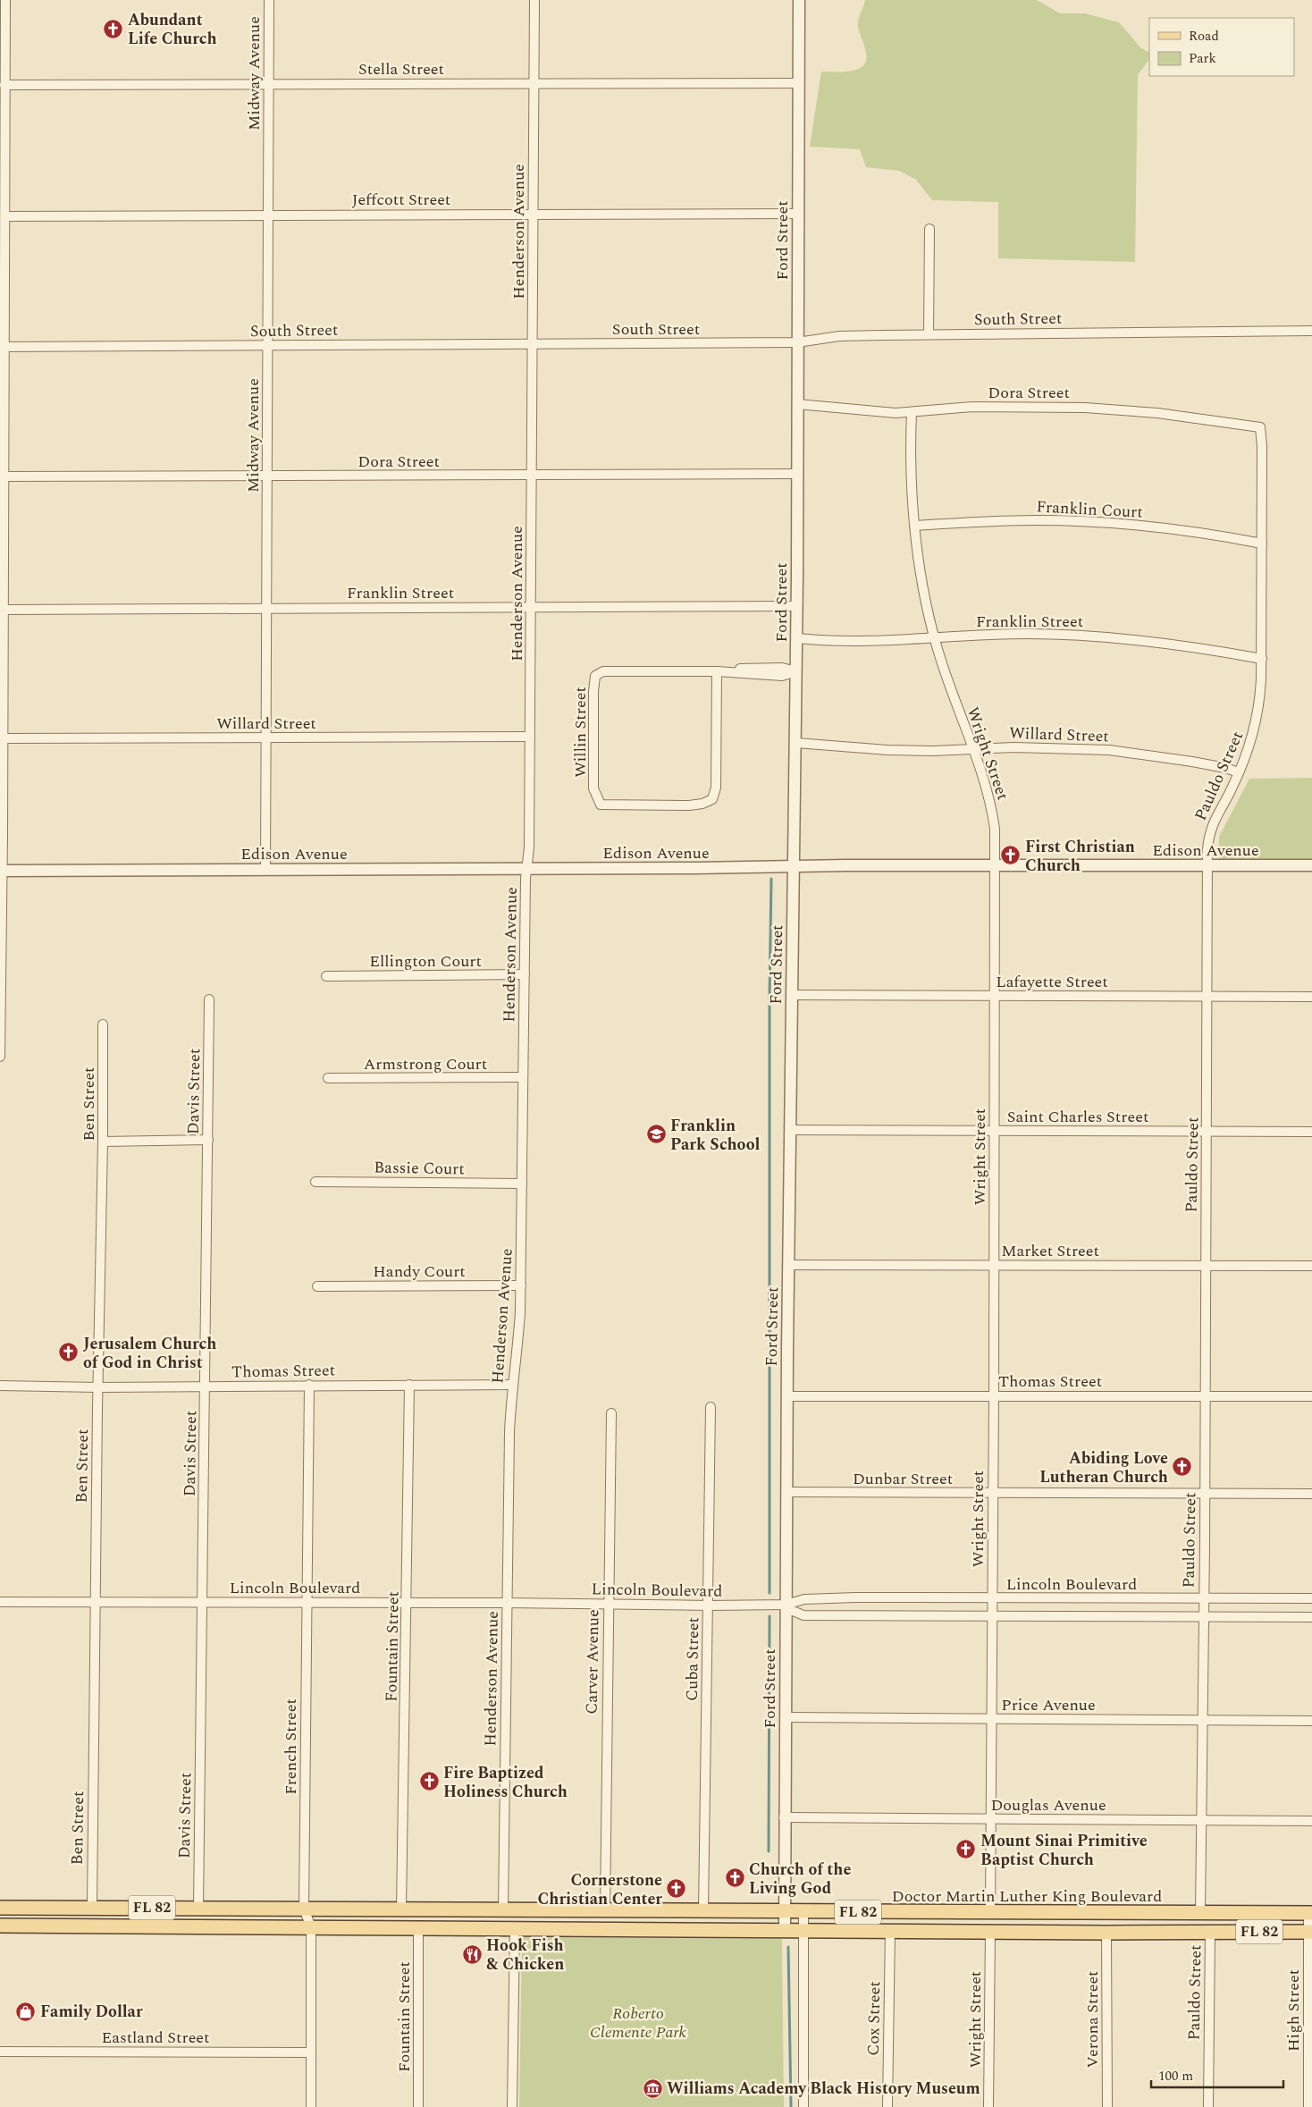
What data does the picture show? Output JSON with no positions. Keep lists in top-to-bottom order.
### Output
{
  "streets": {
    "main road": ["Doctor Martin Luther King Boulevard", "FL 82"],
    "street": [
      "Stella Street",
      "Midway Avenue",
      "Jeffcott Street",
      "Henderson Avenue",
      "Ford Street",
      "South Street",
      "Dora Street",
      "Franklin Court",
      "Franklin Street",
      "Willard Street",
      "Willin Street",
      "Wright Street",
      "Pauldo Street",
      "Edison Avenue",
      "Ellington Court",
      "Lafayette Street",
      "Armstrong Court",
      "Davis Street",
      "Ben Street",
      "Saint Charles Street",
      "Bassie Court",
      "Market Street",
      "Handy Court",
      "Thomas Street",
      "Dunbar Street",
      "Lincoln Boulevard",
      "Fountain Street",
      "Cuba Street",
      "Carver Avenue",
      "Price Avenue",
      "French Street",
      "Douglas Avenue",
      "High Street",
      "Cox Street",
      "Verona Street",
      "Eastland Street"
    ]
  },
  "crossings": [
    ["Stella Street", "Midway Avenue"],
    ["Stella Street", "Henderson Avenue"],
    ["Stella Street", "Ford Street"],
    ["Midway Avenue", "Jeffcott Street"],
    ["Midway Avenue", "South Street"],
    ["Midway Avenue", "Dora Street"],
    ["Midway Avenue", "Franklin Street"],
    ["Midway Avenue", "Willard Street"],
    ["Midway Avenue", "Edison Avenue"],
    ["Jeffcott Street", "Henderson Avenue"],
    ["Jeffcott Street", "Ford Street"],
    ["Henderson Avenue", "South Street"],
    ["Henderson Avenue", "Dora Street"],
    ["Henderson Avenue", "Franklin Street"],
    ["Henderson Avenue", "Willard Street"],
    ["Henderson Avenue", "Edison Avenue"],
    ["Henderson Avenue", "Ellington Court"],
    ["Henderson Avenue", "Armstrong Court"],
    ["Henderson Avenue", "Bassie Court"],
    ["Henderson Avenue", "Handy Court"],
    ["Henderson Avenue", "Thomas Street"],
    ["Henderson Avenue", "Lincoln Boulevard"],
    ["Henderson Avenue", "Doctor Martin Luther King Boulevard"],
    ["Ford Street", "South Street"],
    ["Ford Street", "Dora Street"],
    ["Ford Street", "Franklin Street"],
    ["Ford Street", "Willard Street"],
    ["Ford Street", "Willin Street"],
    ["Ford Street", "Edison Avenue"],
    ["Ford Street", "Lafayette Street"],
    ["Ford Street", "Saint Charles Street"],
    ["Ford Street", "Market Street"],
    ["Ford Street", "Thomas Street"],
    ["Ford Street", "Dunbar Street"],
    ["Ford Street", "Lincoln Boulevard"],
    ["Ford Street", "Price Avenue"],
    ["Ford Street", "Douglas Avenue"],
    ["Ford Street", "Doctor Martin Luther King Boulevard"],
    ["Ford Street", "FL 82"],
    ["Dora Street", "Wright Street"],
    ["Dora Street", "Pauldo Street"],
    ["Franklin Court", "Wright Street"],
    ["Franklin Court", "Pauldo Street"],
    ["Franklin Street", "Wright Street"],
    ["Franklin Street", "Pauldo Street"],
    ["Willard Street", "Wright Street"],
    ["Willard Street", "Pauldo Street"],
    ["Wright Street", "Edison Avenue"],
    ["Wright Street", "Lafayette Street"],
    ["Wright Street", "Saint Charles Street"],
    ["Wright Street", "Market Street"],
    ["Wright Street", "Thomas Street"],
    ["Wright Street", "Dunbar Street"],
    ["Wright Street", "Lincoln Boulevard"],
    ["Wright Street", "Price Avenue"],
    ["Wright Street", "Douglas Avenue"],
    ["Wright Street", "Doctor Martin Luther King Boulevard"],
    ["Wright Street", "FL 82"],
    ["Pauldo Street", "Edison Avenue"],
    ["Pauldo Street", "Lafayette Street"],
    ["Pauldo Street", "Saint Charles Street"],
    ["Pauldo Street", "Market Street"],
    ["Pauldo Street", "Thomas Street"],
    ["Pauldo Street", "Dunbar Street"],
    ["Pauldo Street", "Lincoln Boulevard"],
    ["Pauldo Street", "Price Avenue"],
    ["Pauldo Street", "Douglas Avenue"],
    ["Pauldo Street", "Doctor Martin Luther King Boulevard"],
    ["Pauldo Street", "FL 82"],
    ["Davis Street", "Thomas Street"],
    ["Davis Street", "Lincoln Boulevard"],
    ["Davis Street", "FL 82"],
    ["Ben Street", "Thomas Street"],
    ["Ben Street", "Lincoln Boulevard"],
    ["Ben Street", "FL 82"],
    ["Thomas Street", "Fountain Street"],
    ["Thomas Street", "French Street"],
    ["Lincoln Boulevard", "Fountain Street"],
    ["Lincoln Boulevard", "Cuba Street"],
    ["Lincoln Boulevard", "Carver Avenue"],
    ["Lincoln Boulevard", "French Street"],
    ["Fountain Street", "Doctor Martin Luther King Boulevard"],
    ["Fountain Street", "FL 82"],
    ["Cuba Street", "Doctor Martin Luther King Boulevard"],
    ["Carver Avenue", "Doctor Martin Luther King Boulevard"],
    ["French Street", "Doctor Martin Luther King Boulevard"],
    ["French Street", "FL 82"],
    ["French Street", "Eastland Street"],
    ["Doctor Martin Luther King Boulevard", "FL 82"],
    ["Doctor Martin Luther King Boulevard", "High Street"],
    ["FL 82", "High Street"],
    ["FL 82", "Cox Street"],
    ["FL 82", "Verona Street"]
  ],
  "parks": ["Roberto Clemente Park"],
  "places": {
    "church": [
      "Abundant Life Church",
      "First Christian Church",
      "Jerusalem Church of God in Christ",
      "Abiding Love Lutheran Church",
      "Fire Baptized Holiness Church",
      "Mount Sinai Primitive Baptist Church",
      "Church of the Living God",
      "Cornerstone Christian Center"
    ],
    "school or university": ["Franklin Park School"],
    "restaurant": ["Hook Fish & Chicken"],
    "shop": ["Family Dollar"],
    "museum": ["Williams Academy Black History Museum"]
  },
  "legend": ["Road", "Park"],
  "scale_bar": "100 m"
}
